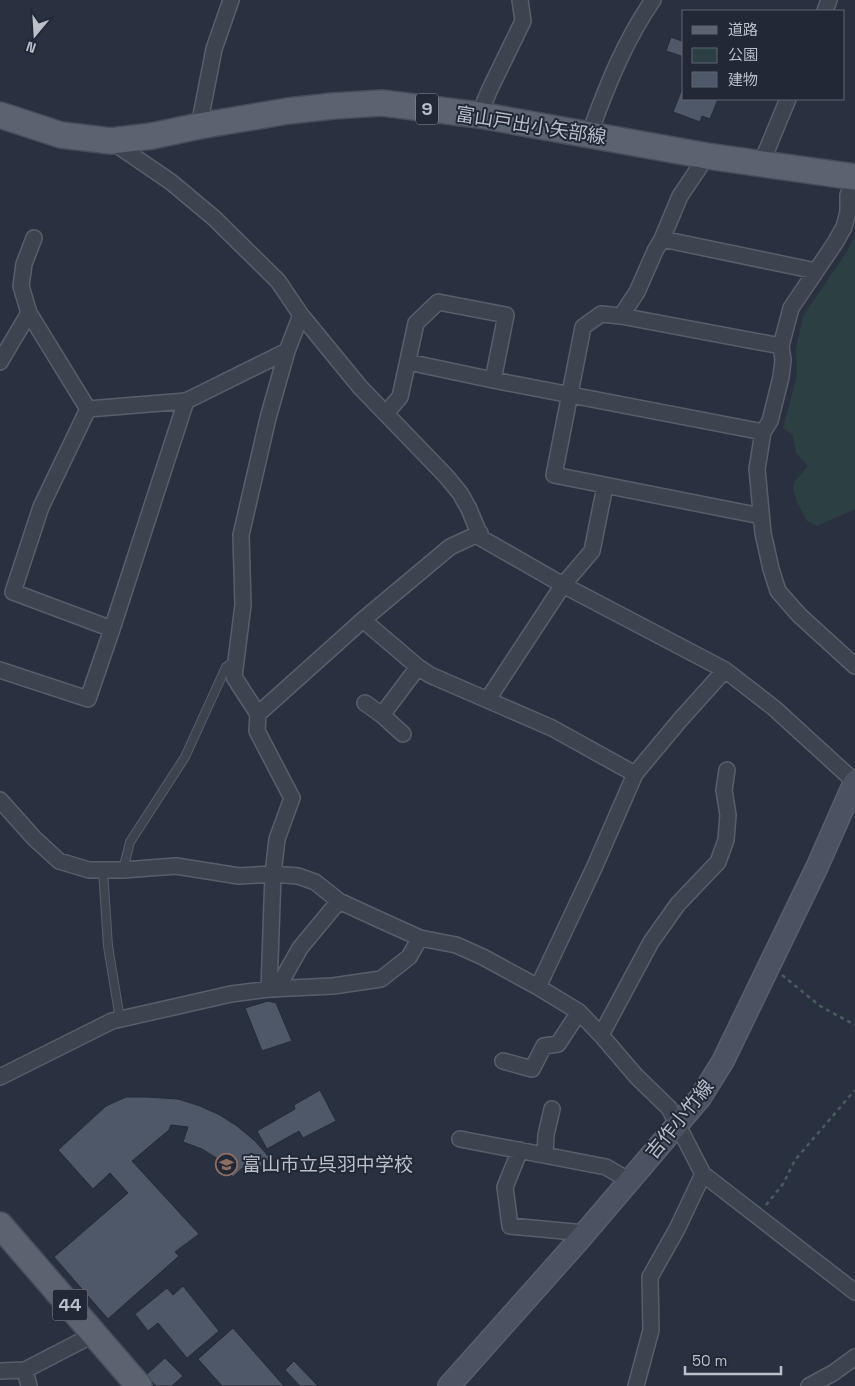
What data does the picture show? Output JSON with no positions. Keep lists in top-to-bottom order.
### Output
{
  "streets": {
    "main road": [
      "9",
      "富山戸出小矢部線",
      "吉作小竹線",
      "44"
    ]
  },
  "places": {
    "school or university": ["富山市立呉羽中学校"]
  },
  "legend": ["道路", "公園", "建物"],
  "scale_bar": "50 m",
  "north": "bottom"
}
